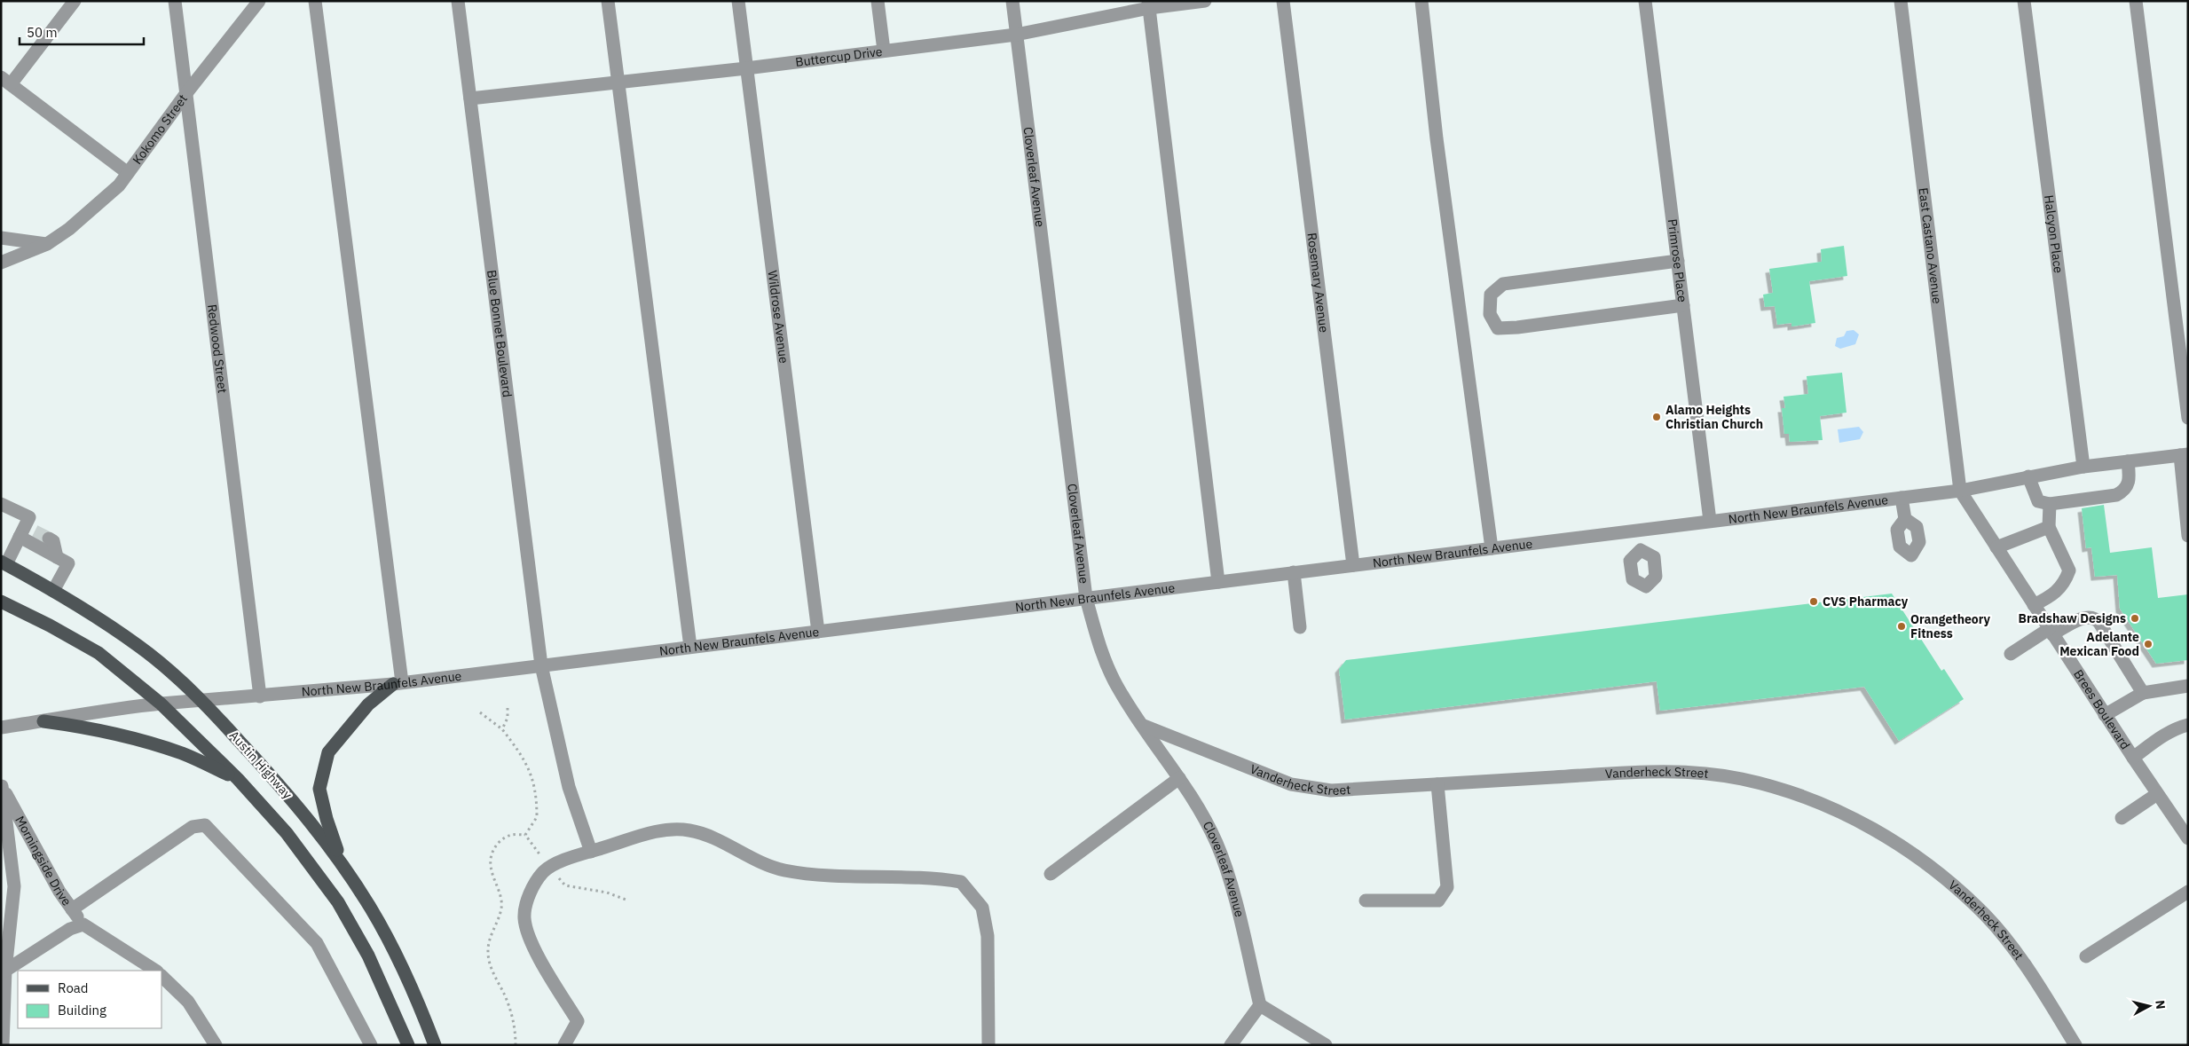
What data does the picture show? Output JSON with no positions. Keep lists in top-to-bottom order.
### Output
{
  "streets": {
    "main road": ["Austin Highway"],
    "street": [
      "Buttercup Drive",
      "Kokomo Street",
      "Cloverleaf Avenue",
      "Halcyon Place",
      "East Castano Avenue",
      "Primrose Place",
      "Rosemary Avenue",
      "Wildrose Avenue",
      "Blue Bonnet Boulevard",
      "Redwood Street",
      "North New Braunfels Avenue",
      "Brees Boulevard",
      "Vanderheck Street",
      "Morningside Drive"
    ]
  },
  "crossings": [
    ["Buttercup Drive", "Cloverleaf Avenue"],
    ["Buttercup Drive", "Wildrose Avenue"],
    ["Buttercup Drive", "Blue Bonnet Boulevard"],
    ["Kokomo Street", "Redwood Street"],
    ["Cloverleaf Avenue", "North New Braunfels Avenue"],
    ["Cloverleaf Avenue", "Vanderheck Street"],
    ["Halcyon Place", "North New Braunfels Avenue"],
    ["East Castano Avenue", "North New Braunfels Avenue"],
    ["East Castano Avenue", "Brees Boulevard"],
    ["Primrose Place", "North New Braunfels Avenue"],
    ["Rosemary Avenue", "North New Braunfels Avenue"],
    ["Wildrose Avenue", "North New Braunfels Avenue"],
    ["Blue Bonnet Boulevard", "North New Braunfels Avenue"],
    ["Redwood Street", "North New Braunfels Avenue"],
    ["North New Braunfels Avenue", "Brees Boulevard"],
    ["North New Braunfels Avenue", "Austin Highway"]
  ],
  "places": [
    "Alamo Heights Christian Church",
    "CVS Pharmacy",
    "Bradshaw Designs",
    "Orangetheory Fitness",
    "Adelante Mexican Food"
  ],
  "legend": ["Road", "Building"],
  "scale_bar": "50 m",
  "north": "right"
}
